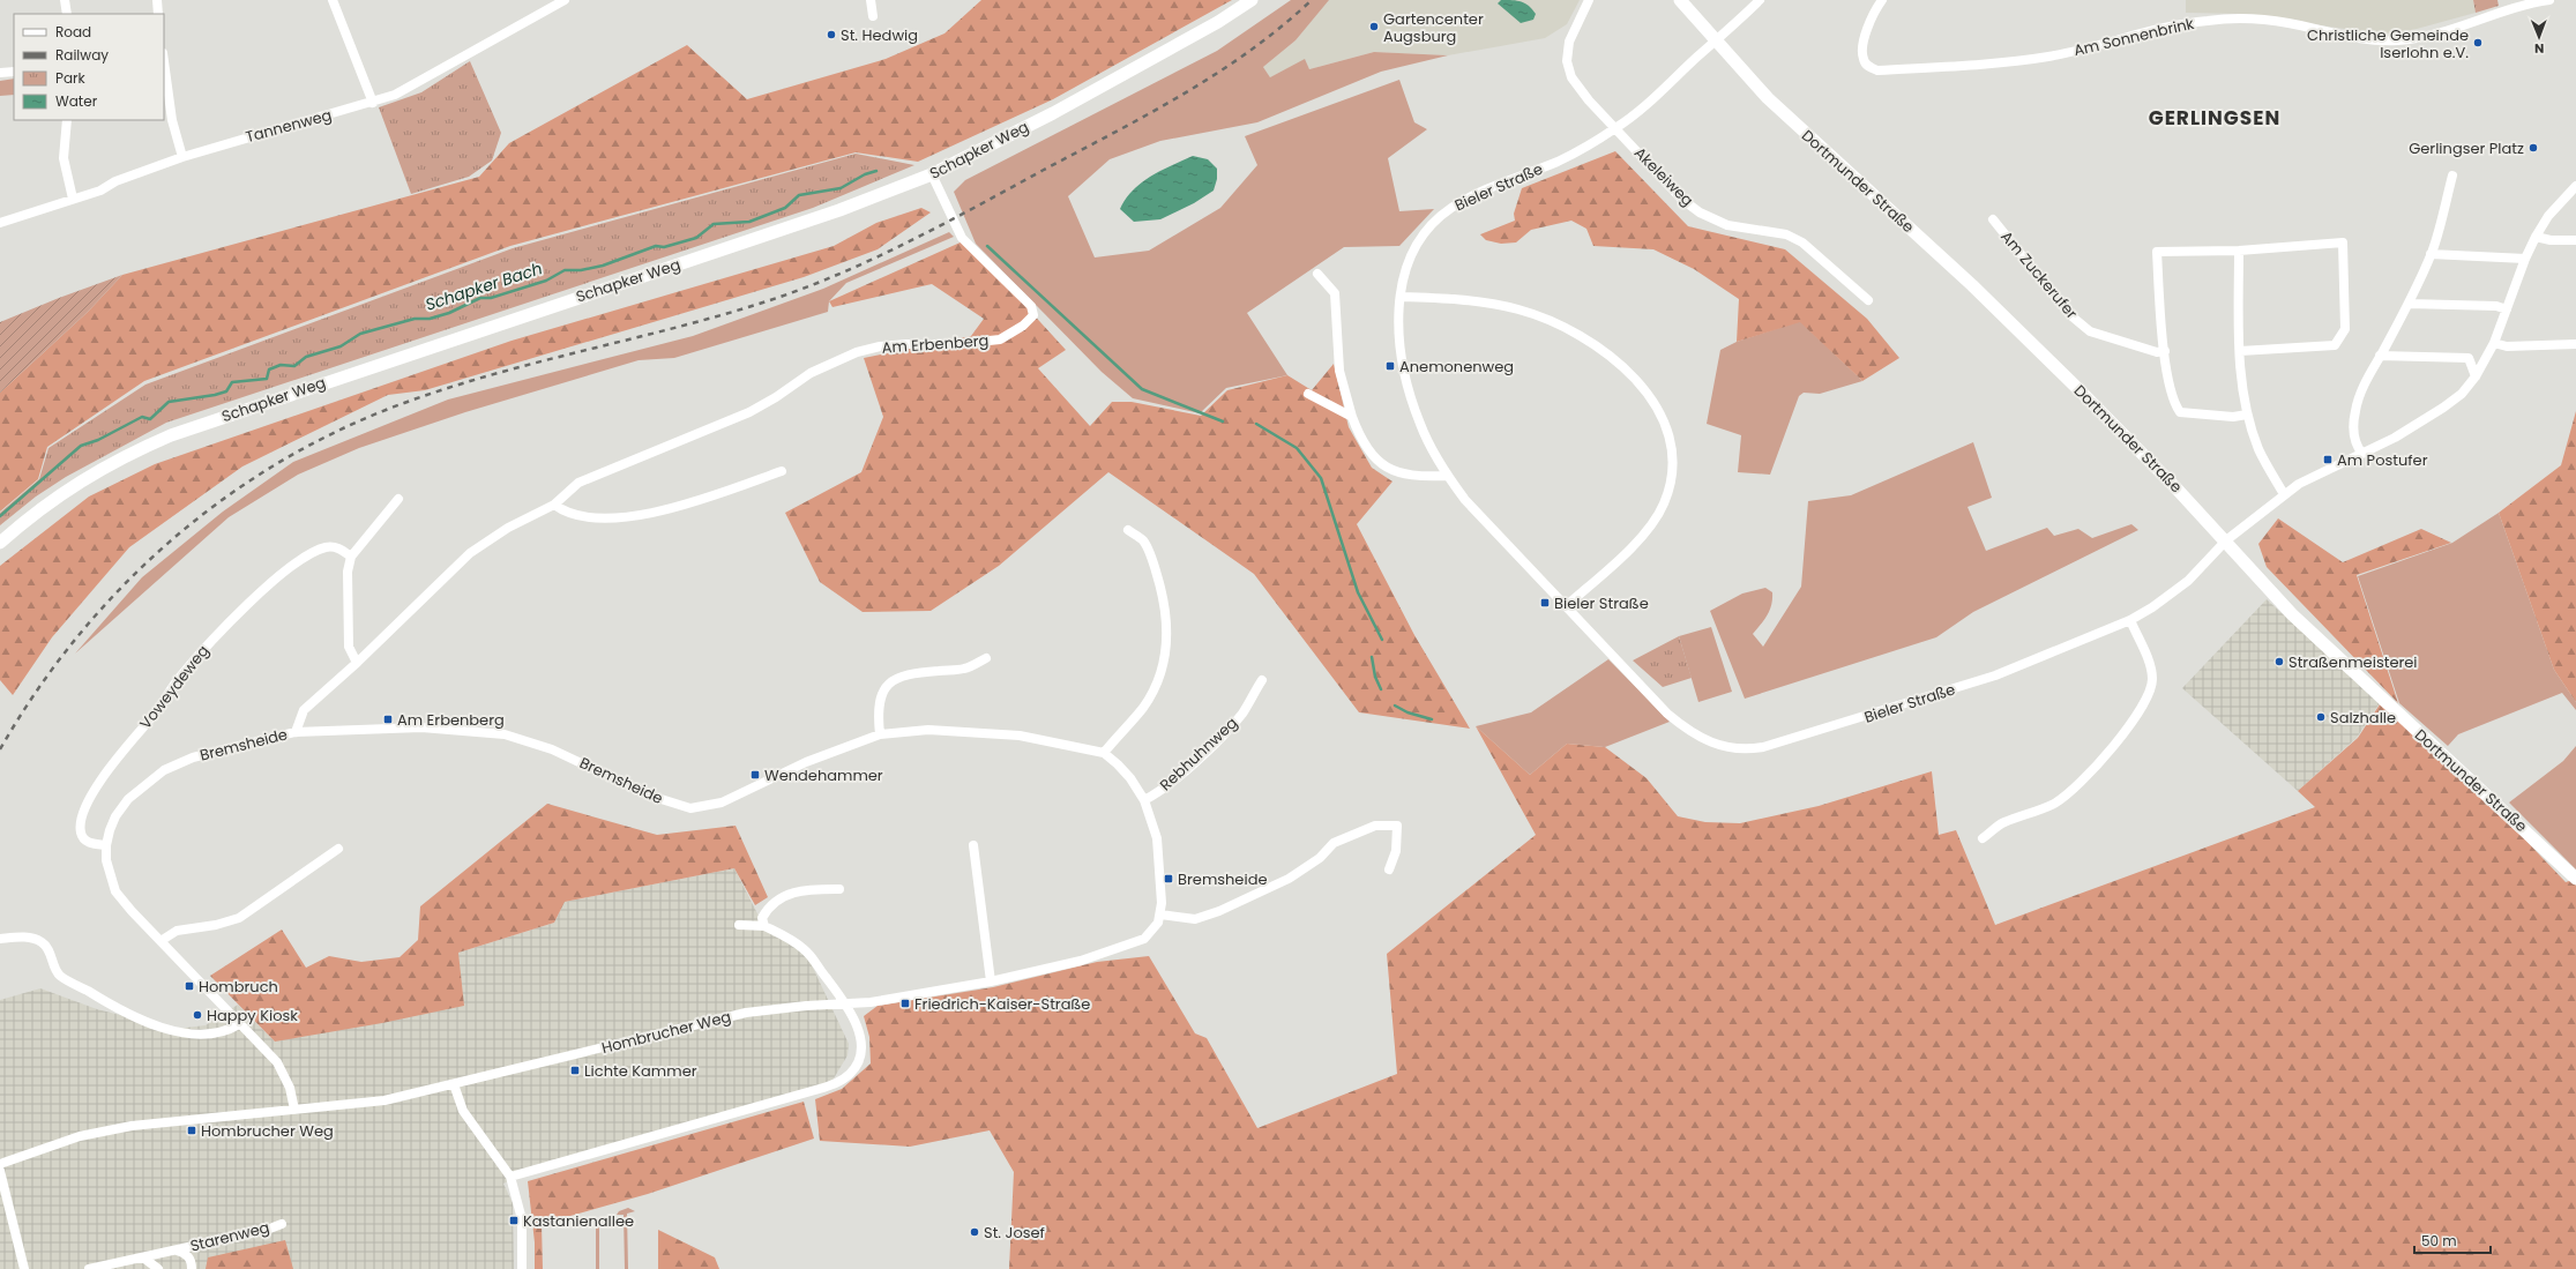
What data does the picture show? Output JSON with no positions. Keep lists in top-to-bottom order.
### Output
{
  "streets": {
    "street": [
      "Am Sonnenbrink",
      "Tannenweg",
      "Schapker Weg",
      "Akeleiweg",
      "Dortmunder Straße",
      "Bieler Straße",
      "Am Zuckerufer",
      "Am Erbenberg",
      "Voweydeweg",
      "Bremsheide",
      "Rebhuhnweg",
      "Hombrucher Weg",
      "Starenweg"
    ]
  },
  "crossings": [
    ["Schapker Weg", "Am Erbenberg"],
    ["Akeleiweg", "Bieler Straße"],
    ["Dortmunder Straße", "Bieler Straße"],
    ["Am Erbenberg", "Bremsheide"],
    ["Voweydeweg", "Bremsheide"],
    ["Bremsheide", "Rebhuhnweg"],
    ["Bremsheide", "Hombrucher Weg"]
  ],
  "districts": ["GERLINGSEN"],
  "water": ["Schapker Bach"],
  "places": {
    "other": [
      "Gartencenter Augsburg",
      "St. Hedwig",
      "Christliche Gemeinde Iserlohn e.V.",
      "Gerlingser Platz",
      "Straßenmeisterei",
      "Salzhalle",
      "Happy Kiosk",
      "St. Josef"
    ],
    "transit": [
      "Anemonenweg",
      "Am Postufer",
      "Bieler Straße",
      "Am Erbenberg",
      "Wendehammer",
      "Bremsheide",
      "Hombruch",
      "Friedrich-Kaiser-Straße",
      "Lichte Kammer",
      "Hombrucher Weg",
      "Kastanienallee"
    ]
  },
  "legend": [
    "Road",
    "Railway",
    "Park",
    "Water"
  ],
  "scale_bar": "50 m",
  "north": "bottom"
}
